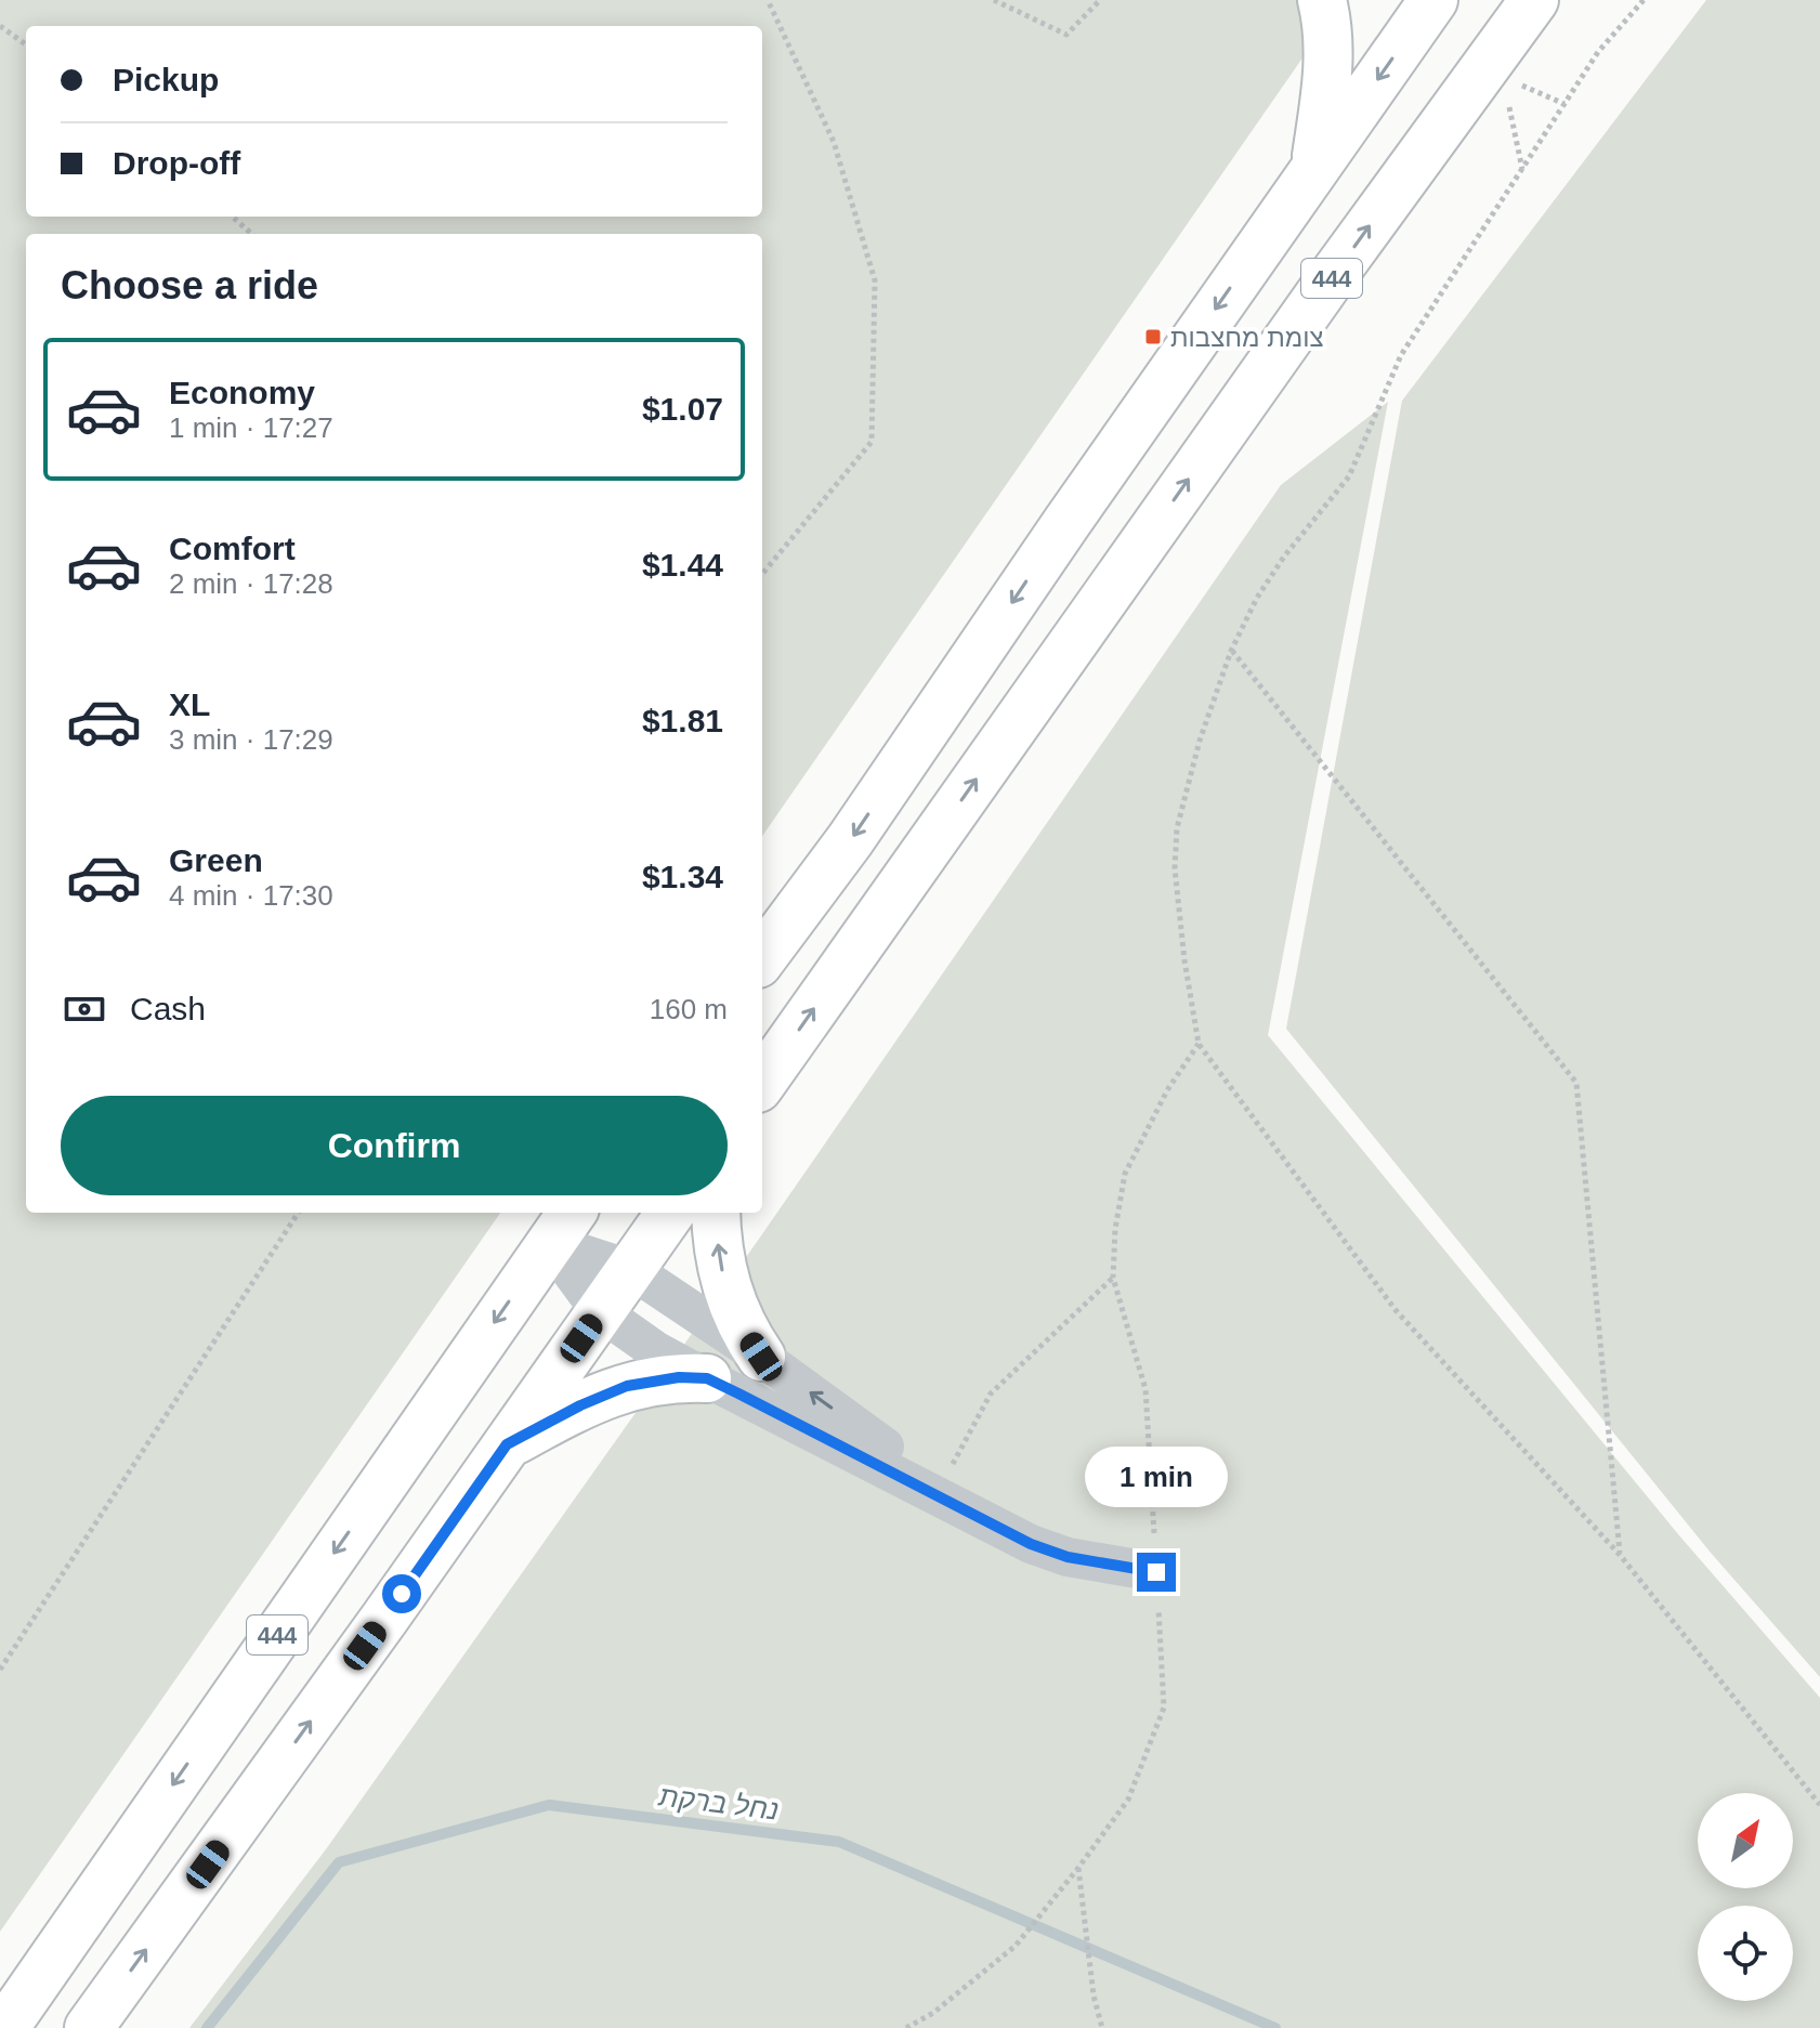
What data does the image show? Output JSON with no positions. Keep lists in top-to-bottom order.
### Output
{
  "streets": {
    "main road": ["444"]
  },
  "water": ["נחל ברקת"],
  "places": {
    "transit": ["צומת מחצבות"]
  },
  "north": "top right",
  "page": {
    "banner": ["Pickup", "Drop-off"],
    "heading": "Choose a ride",
    "list": [
      {
        "name": "Economy",
        "note": "1 min · 17:27",
        "value": "$1.07"
      },
      {
        "name": "Comfort",
        "note": "2 min · 17:28",
        "value": "$1.44"
      },
      {
        "name": "XL",
        "note": "3 min · 17:29",
        "value": "$1.81"
      },
      {
        "name": "Green",
        "note": "4 min · 17:30",
        "value": "$1.34"
      }
    ],
    "pay": ["Cash", "160 m"],
    "buttons": "Confirm",
    "bubble": "1 min"
  }
}
